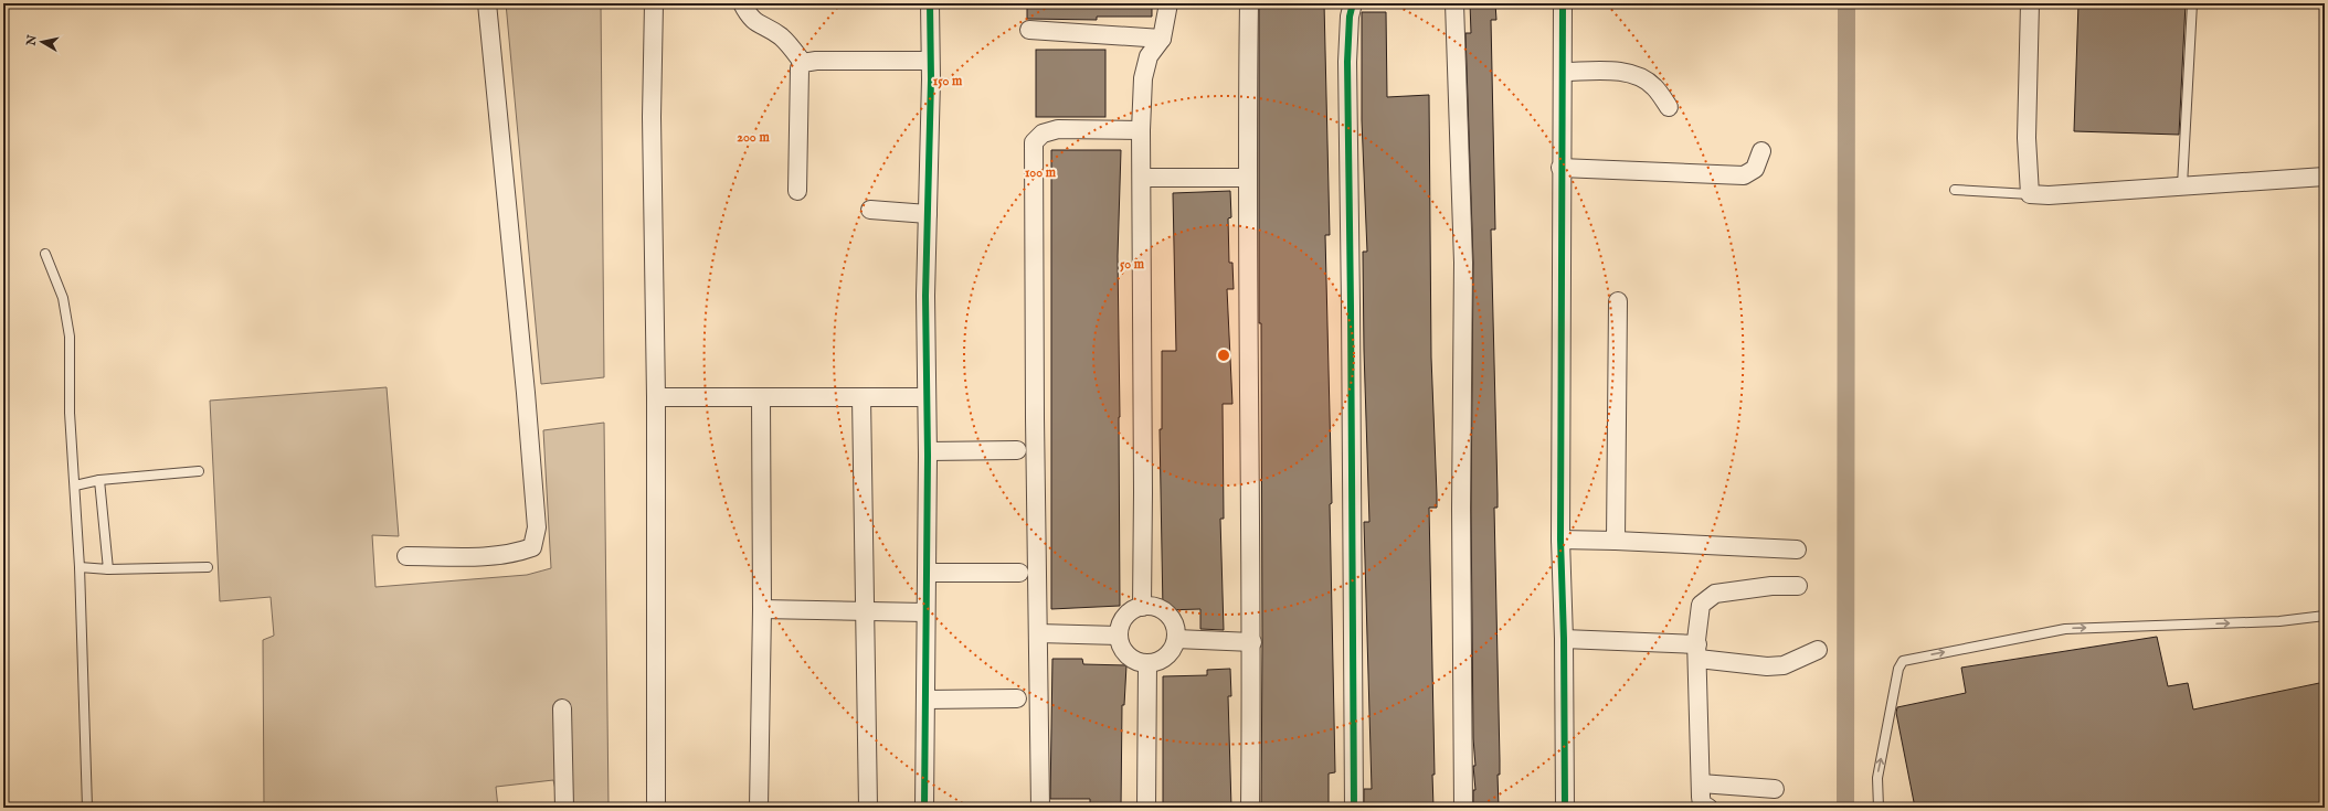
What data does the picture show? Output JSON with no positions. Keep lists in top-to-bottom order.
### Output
{
  "north": "left",
  "rings": [
    "150 m",
    "200 m",
    "100 m",
    "50 m"
  ]
}
